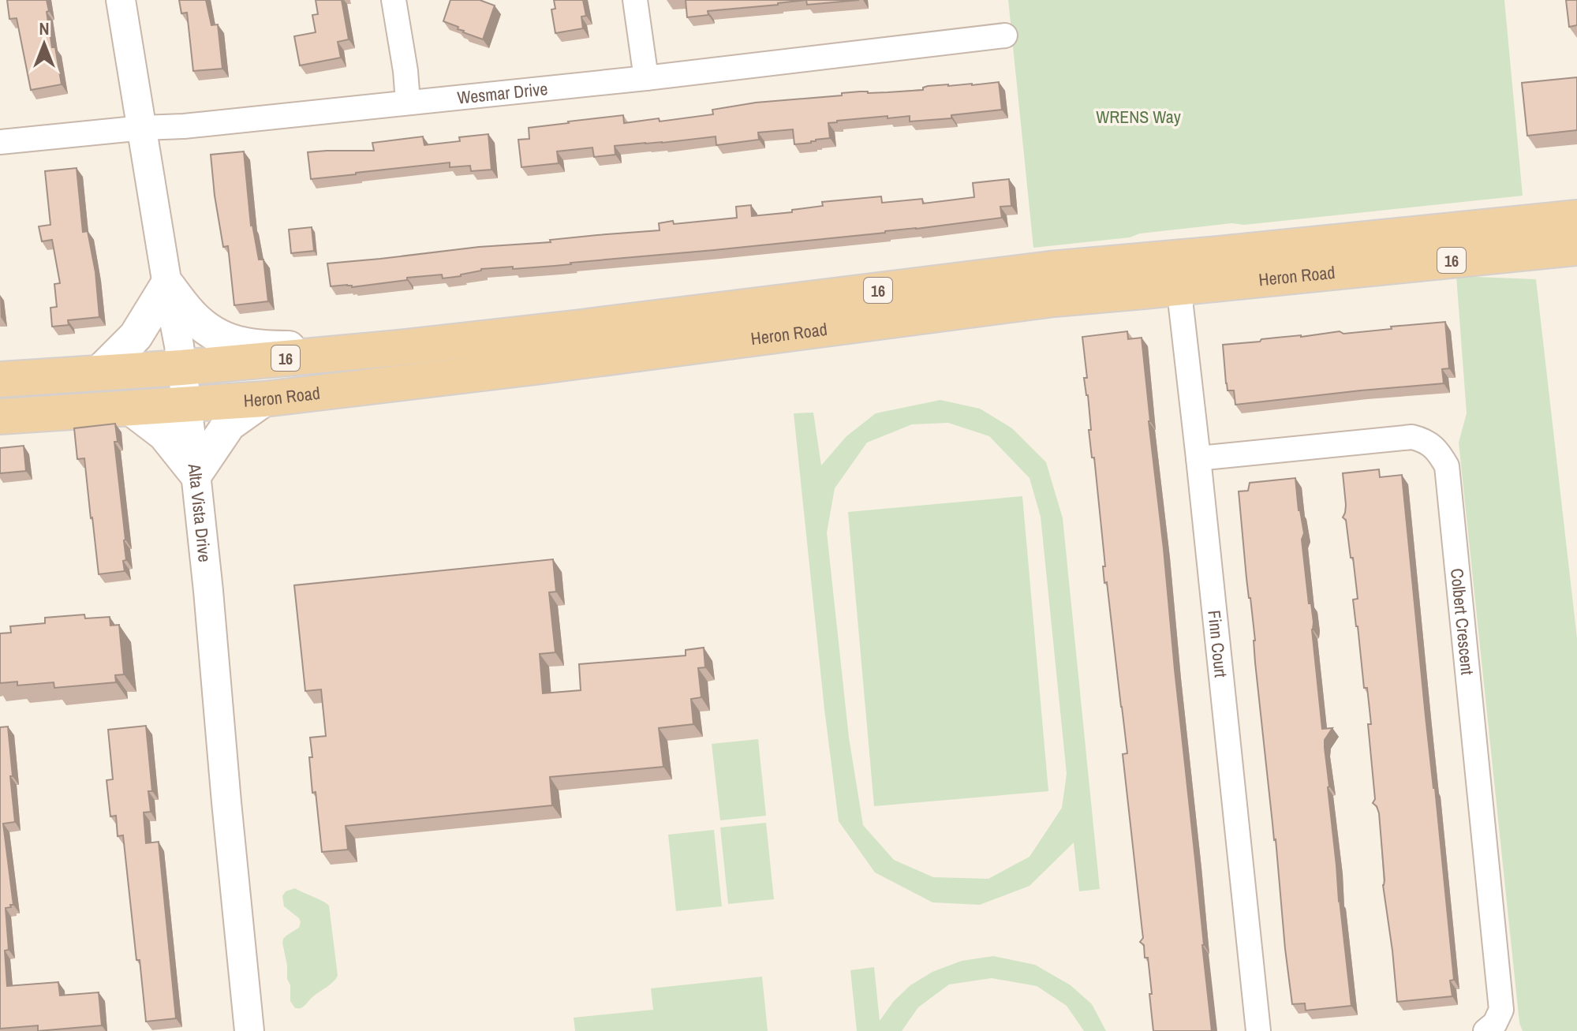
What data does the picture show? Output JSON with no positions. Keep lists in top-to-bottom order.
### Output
{
  "streets": {
    "main road": ["16", "Heron Road"],
    "street": [
      "Wesmar Drive",
      "Alta Vista Drive",
      "Colbert Crescent",
      "Finn Court"
    ]
  },
  "crossings": [
    ["Wesmar Drive", "Alta Vista Drive"],
    ["Heron Road", "Alta Vista Drive"],
    ["Heron Road", "Finn Court"],
    ["Colbert Crescent", "Finn Court"]
  ],
  "parks": ["WRENS Way"],
  "north": "top"
}
